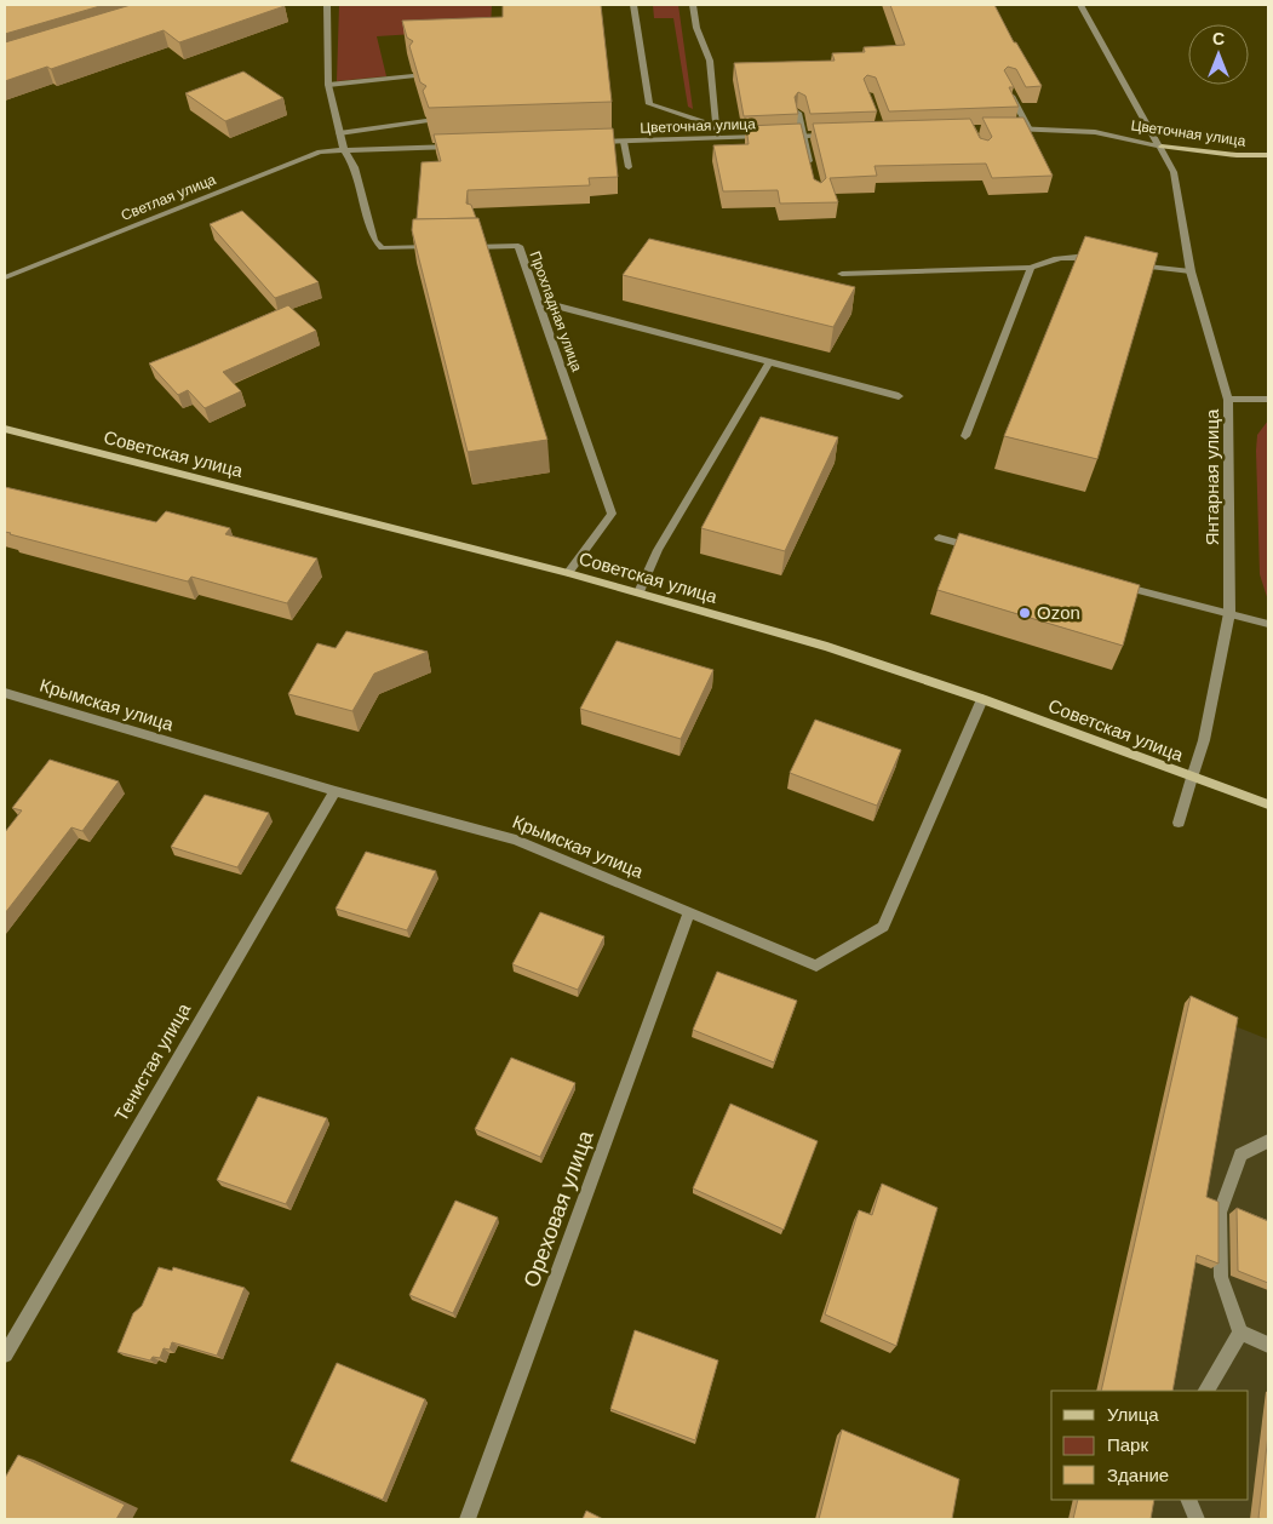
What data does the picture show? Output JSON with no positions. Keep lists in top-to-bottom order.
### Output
{
  "streets": {
    "street": [
      "Цветочная улица",
      "Светлая улица",
      "Прохладная улица",
      "Советская улица",
      "Янтарная улица",
      "Крымская улица",
      "Тенистая улица",
      "Ореховая улица"
    ]
  },
  "crossings": [
    ["Цветочная улица", "Янтарная улица"],
    ["Прохладная улица", "Советская улица"],
    ["Советская улица", "Янтарная улица"],
    ["Советская улица", "Крымская улица"],
    ["Крымская улица", "Тенистая улица"],
    ["Крымская улица", "Ореховая улица"]
  ],
  "places": ["Ozon"],
  "legend": ["Улица", "Парк", "Здание"],
  "north": "top"
}
